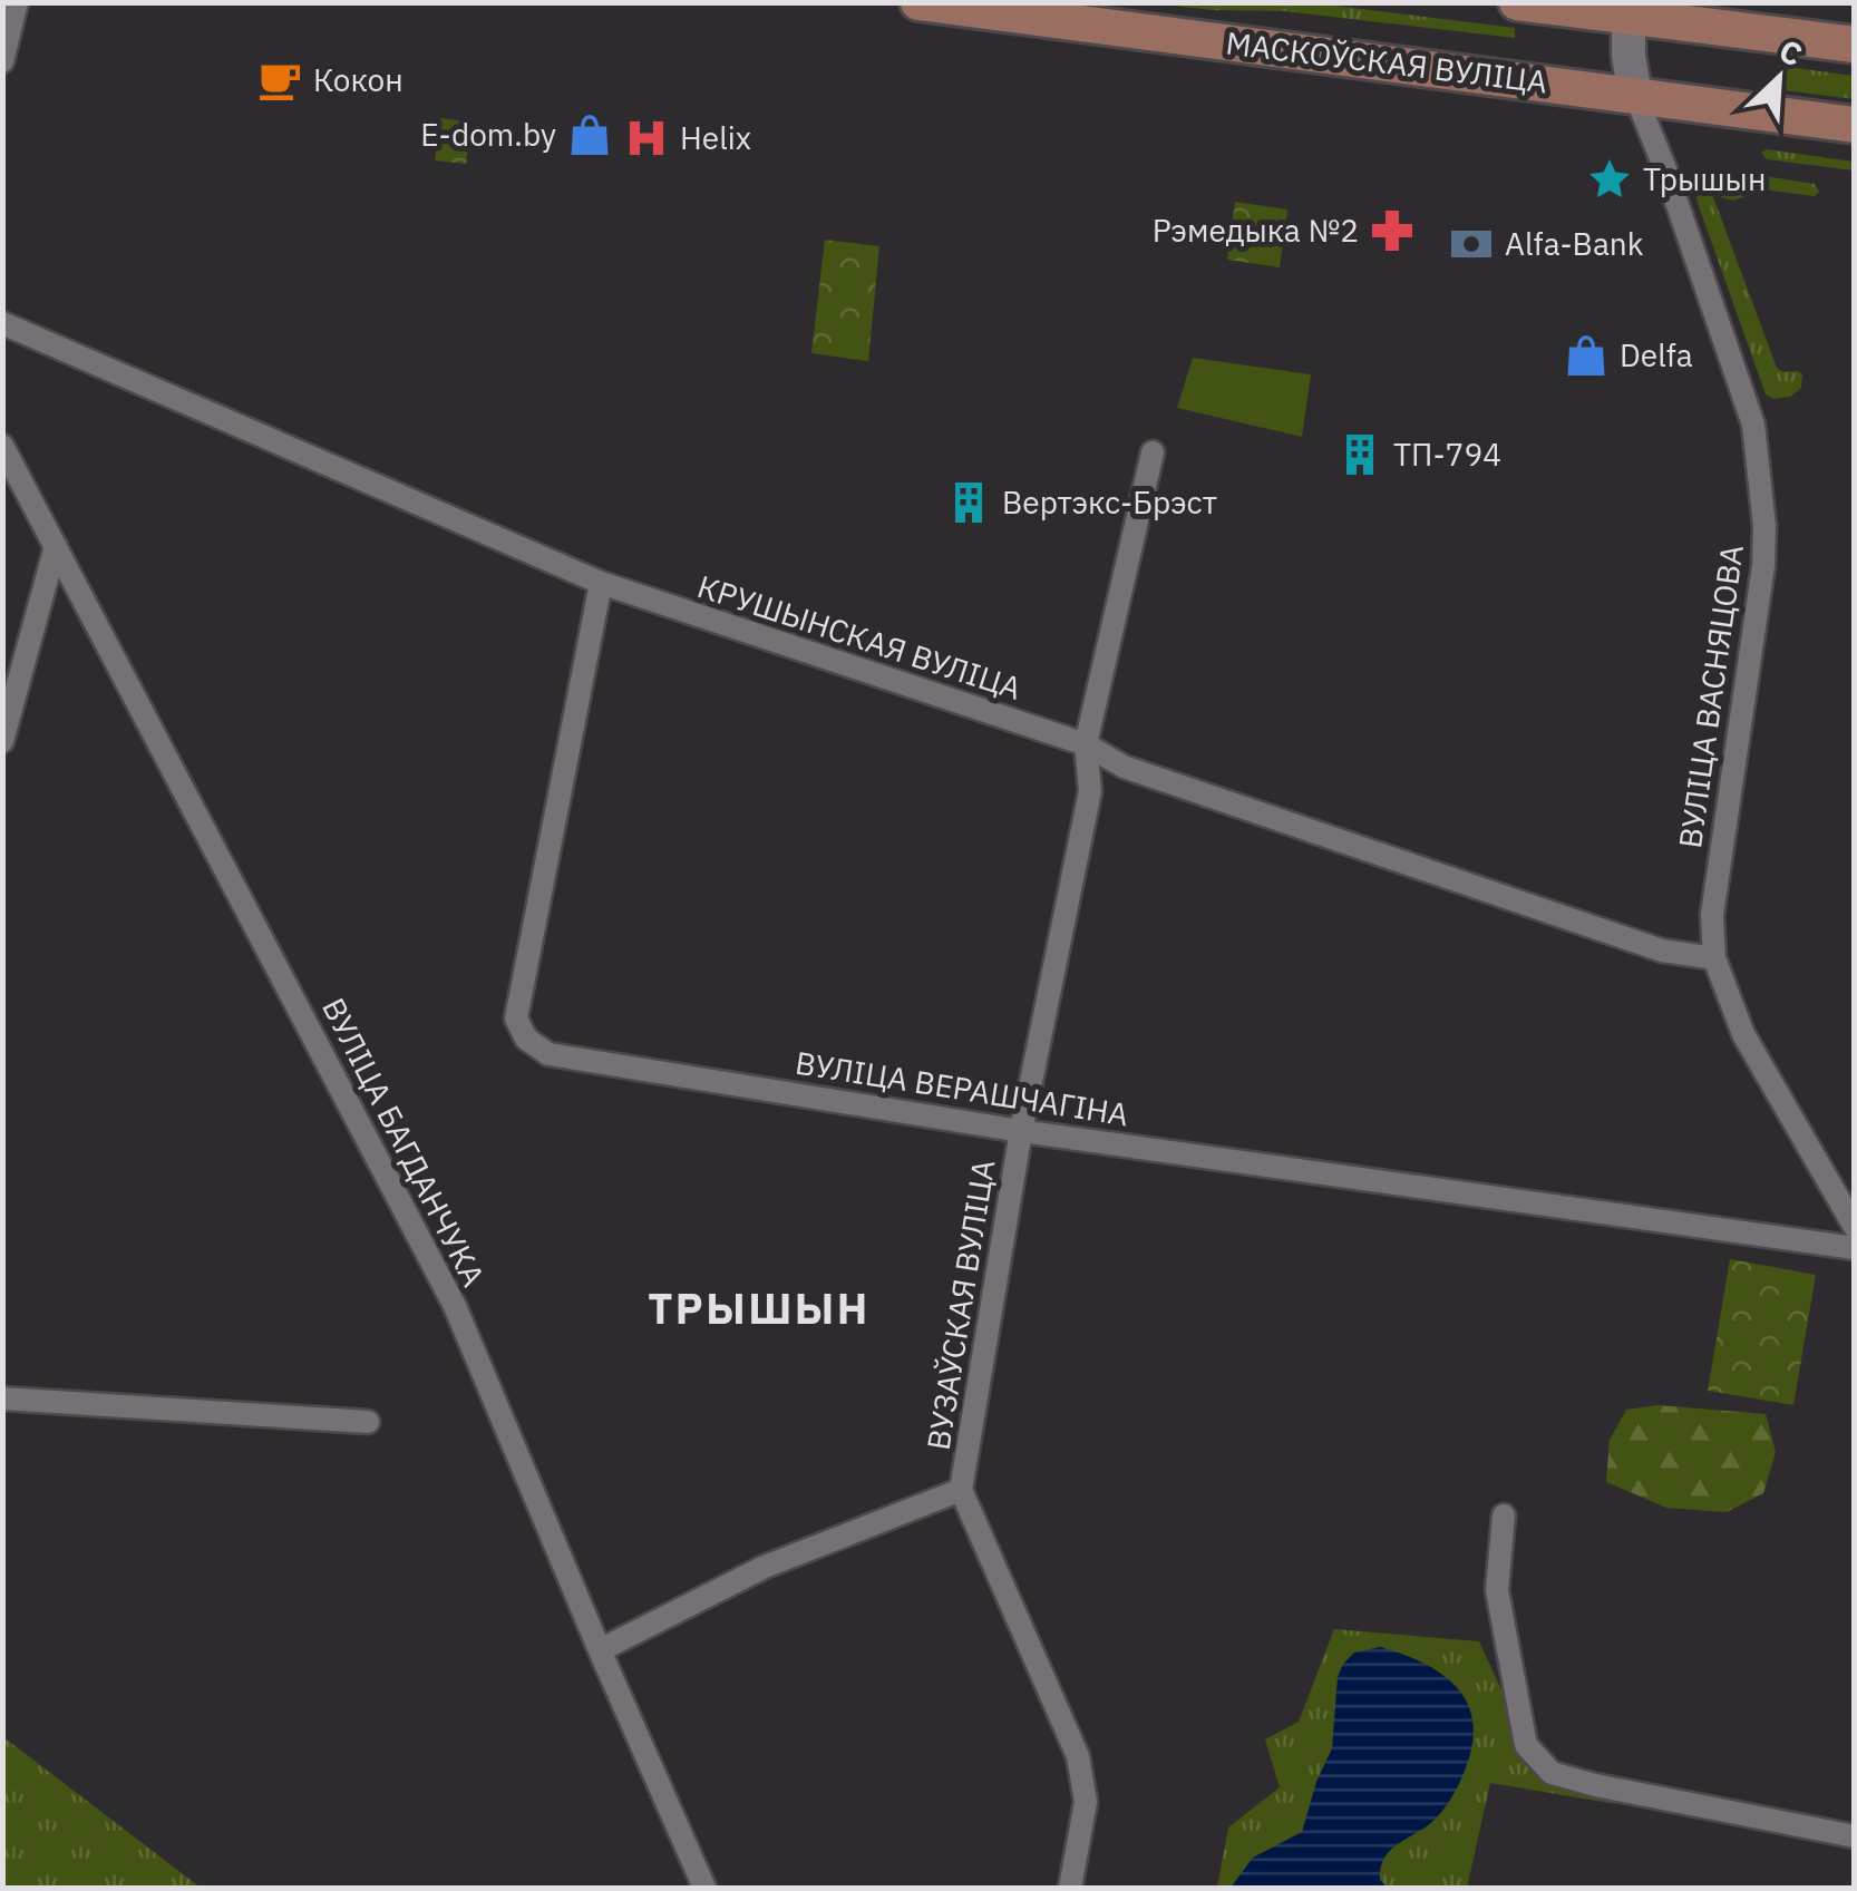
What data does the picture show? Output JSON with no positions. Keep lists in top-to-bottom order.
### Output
{
  "streets": {
    "main road": ["МАСКОЎСКАЯ ВУЛІЦА"],
    "street": [
      "КРУШЫНСКАЯ ВУЛІЦА",
      "ВУЛІЦА ВАСНЯЦОВА",
      "ВУЛІЦА ВЕРАШЧАГІНА",
      "ВУЛІЦА БАГДАНЧУКА",
      "ВУЗАЎСКАЯ ВУЛІЦА"
    ]
  },
  "crossings": [
    ["МАСКОЎСКАЯ ВУЛІЦА", "ВУЛІЦА ВАСНЯЦОВА"],
    ["КРУШЫНСКАЯ ВУЛІЦА", "ВУЛІЦА ВАСНЯЦОВА"],
    ["КРУШЫНСКАЯ ВУЛІЦА", "ВУЛІЦА ВЕРАШЧАГІНА"],
    ["КРУШЫНСКАЯ ВУЛІЦА", "ВУЗАЎСКАЯ ВУЛІЦА"],
    ["ВУЛІЦА ВЕРАШЧАГІНА", "ВУЗАЎСКАЯ ВУЛІЦА"]
  ],
  "districts": ["ТРЫШЫН"],
  "places": {
    "cafe": ["Кокон"],
    "shop": ["E-dom.by", "Delfa"],
    "hospital": ["Helix"],
    "place": ["Трышын"],
    "pharmacy": ["Рэмедыка №2"],
    "bank": ["Alfa-Bank"],
    "building": ["ТП-794", "Вертэкс-Брэст"]
  },
  "north": "top right"
}
